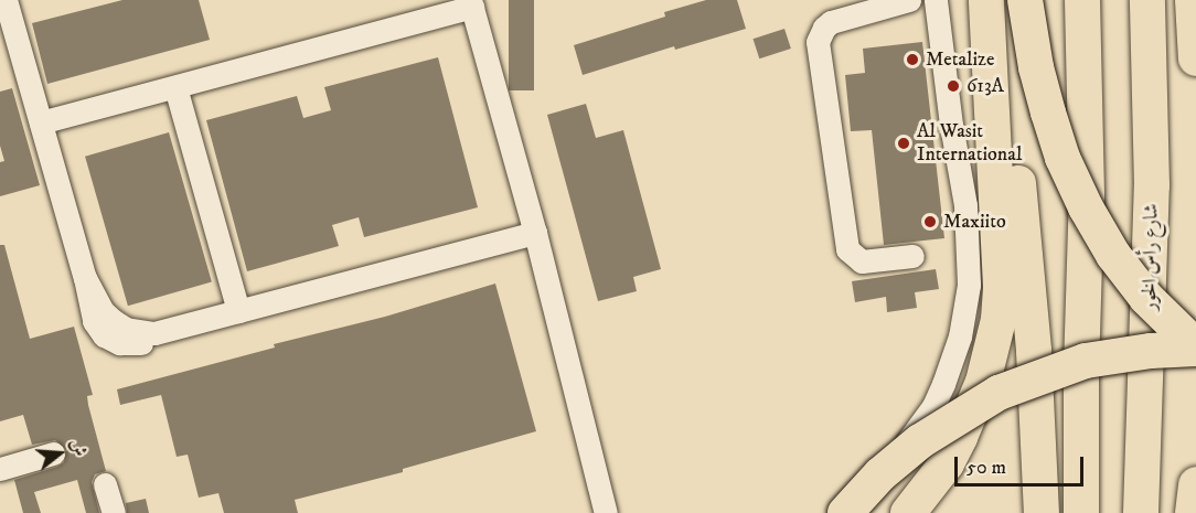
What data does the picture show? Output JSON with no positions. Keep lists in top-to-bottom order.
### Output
{
  "streets": {
    "highway": ["شارع رأس الخور"]
  },
  "places": [
    "Metalize",
    "613A",
    "Al Wasit International",
    "Maxiito"
  ],
  "scale_bar": "50 m",
  "north": "right"
}
